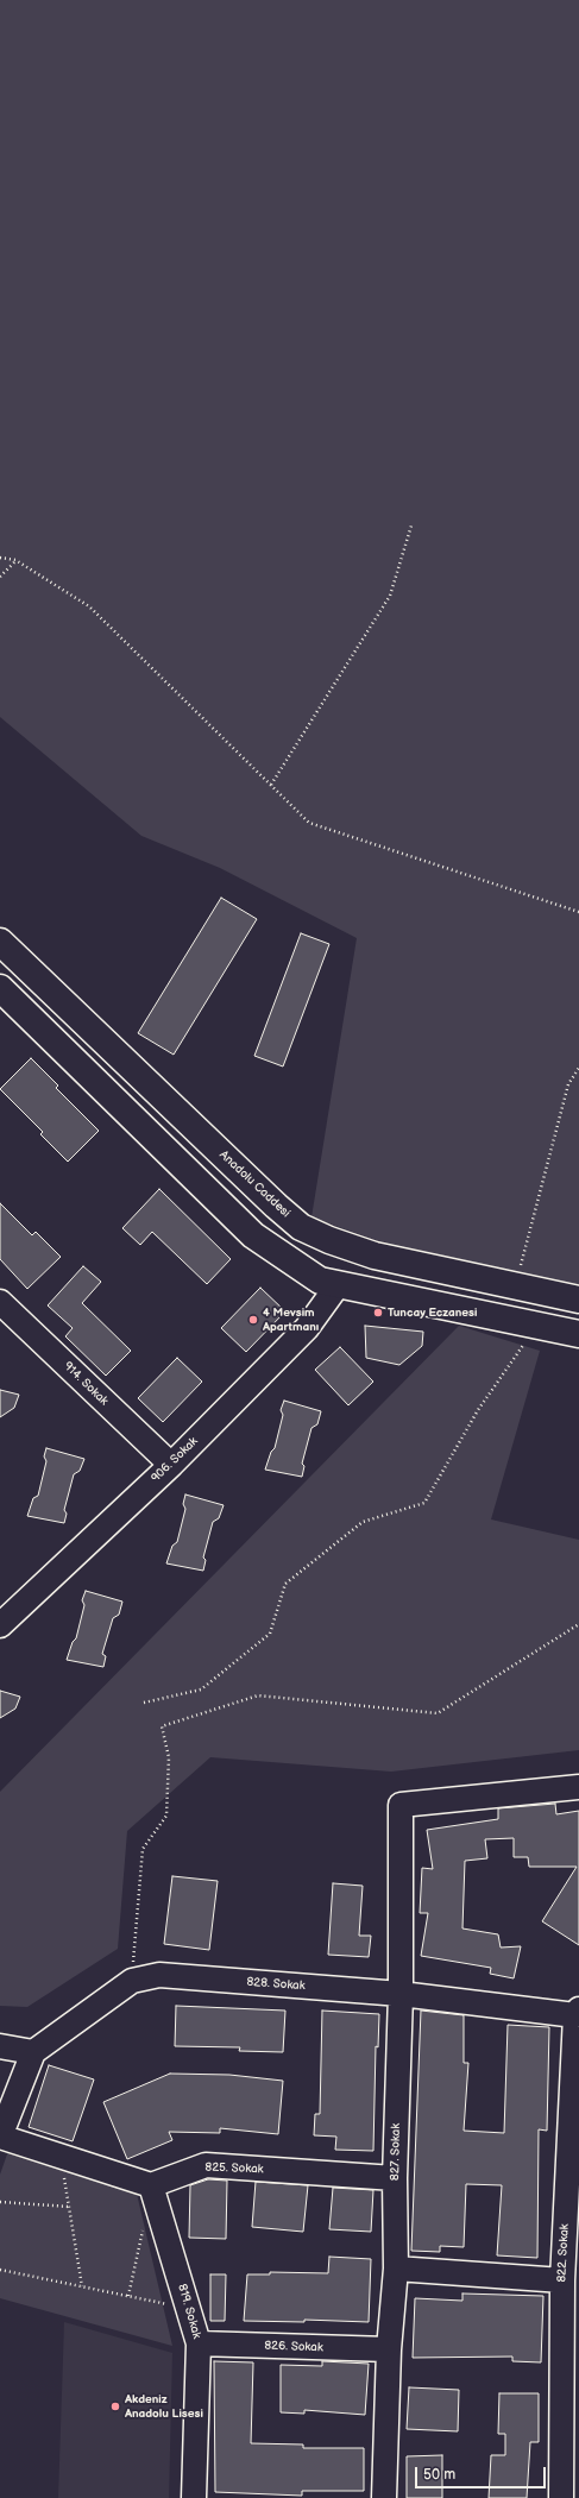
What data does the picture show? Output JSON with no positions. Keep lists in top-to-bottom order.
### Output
{
  "streets": {
    "main road": ["Anadolu Caddesi"],
    "street": [
      "914. Sokak",
      "906. Sokak",
      "828. Sokak",
      "827. Sokak",
      "825. Sokak",
      "822. Sokak",
      "819. Sokak",
      "826. Sokak"
    ]
  },
  "crossings": [
    ["914. Sokak", "906. Sokak"],
    ["828. Sokak", "827. Sokak"],
    ["828. Sokak", "822. Sokak"],
    ["827. Sokak", "825. Sokak"],
    ["827. Sokak", "826. Sokak"],
    ["825. Sokak", "819. Sokak"],
    ["819. Sokak", "826. Sokak"]
  ],
  "places": ["Tuncay Eczanesi", "4 Mevsim Apartmanı", "Akdeniz Anadolu Lisesi"],
  "scale_bar": "50 m"
}
